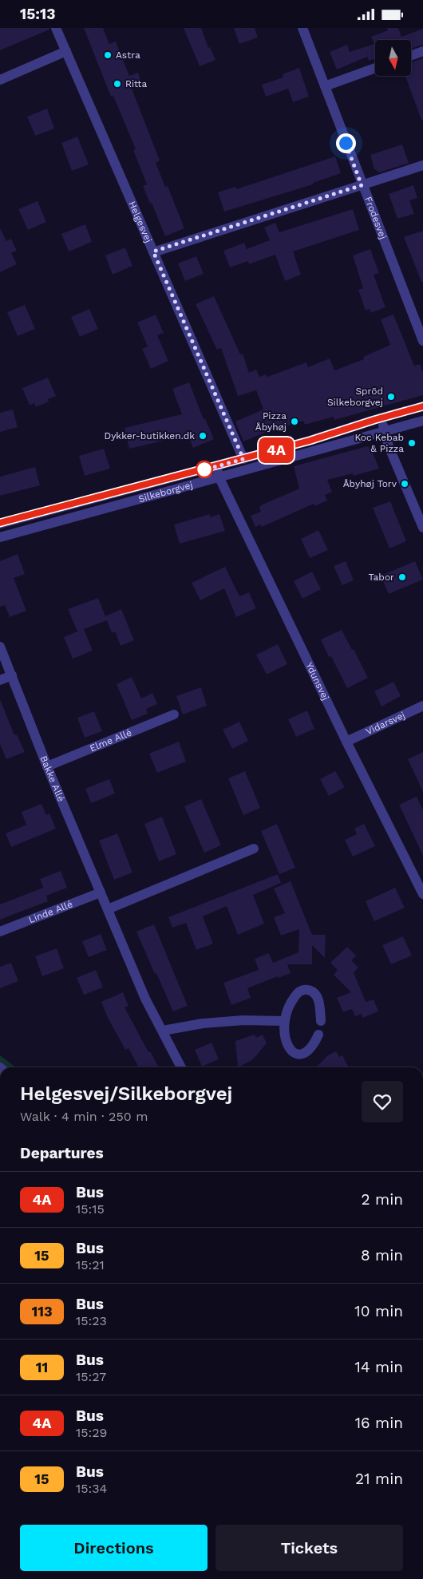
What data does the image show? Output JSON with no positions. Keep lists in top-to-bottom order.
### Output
{
  "streets": {
    "street": [
      "Frodesvej",
      "Helgesvej",
      "Silkeborgvej",
      "Ydunsvej",
      "Vidarsvej",
      "Elme Allé",
      "Bakke Allé",
      "Linde Allé"
    ]
  },
  "crossings": [
    ["Helgesvej", "Silkeborgvej"],
    ["Silkeborgvej", "Ydunsvej"],
    ["Ydunsvej", "Vidarsvej"],
    ["Elme Allé", "Bakke Allé"],
    ["Bakke Allé", "Linde Allé"]
  ],
  "places": [
    "Astra",
    "Ritta",
    "Spröd Silkeborgvej",
    "Pizza Åbyhøj",
    "Dykker-butikken.dk",
    "Koc Kebab & Pizza",
    "Åbyhøj Torv",
    "Tabor"
  ],
  "lines": ["bus line 4A"],
  "north": "bottom",
  "page": {
    "status": "15:13",
    "on_map": "4A",
    "heading": [
      ["Helgesvej/Silkeborgvej", "Walk · 4 min · 250 m"],
      "Departures"
    ],
    "list": [
      {
        "mark": "4A",
        "name": "Bus",
        "note": "15:15",
        "value": "2 min"
      },
      {
        "mark": "15",
        "name": "Bus",
        "note": "15:21",
        "value": "8 min"
      },
      {
        "mark": "113",
        "name": "Bus",
        "note": "15:23",
        "value": "10 min"
      },
      {
        "mark": "11",
        "name": "Bus",
        "note": "15:27",
        "value": "14 min"
      },
      {
        "mark": "4A",
        "name": "Bus",
        "note": "15:29",
        "value": "16 min"
      },
      {
        "mark": "15",
        "name": "Bus",
        "note": "15:34",
        "value": "21 min"
      }
    ],
    "buttons": ["Directions", "Tickets"]
  }
}
